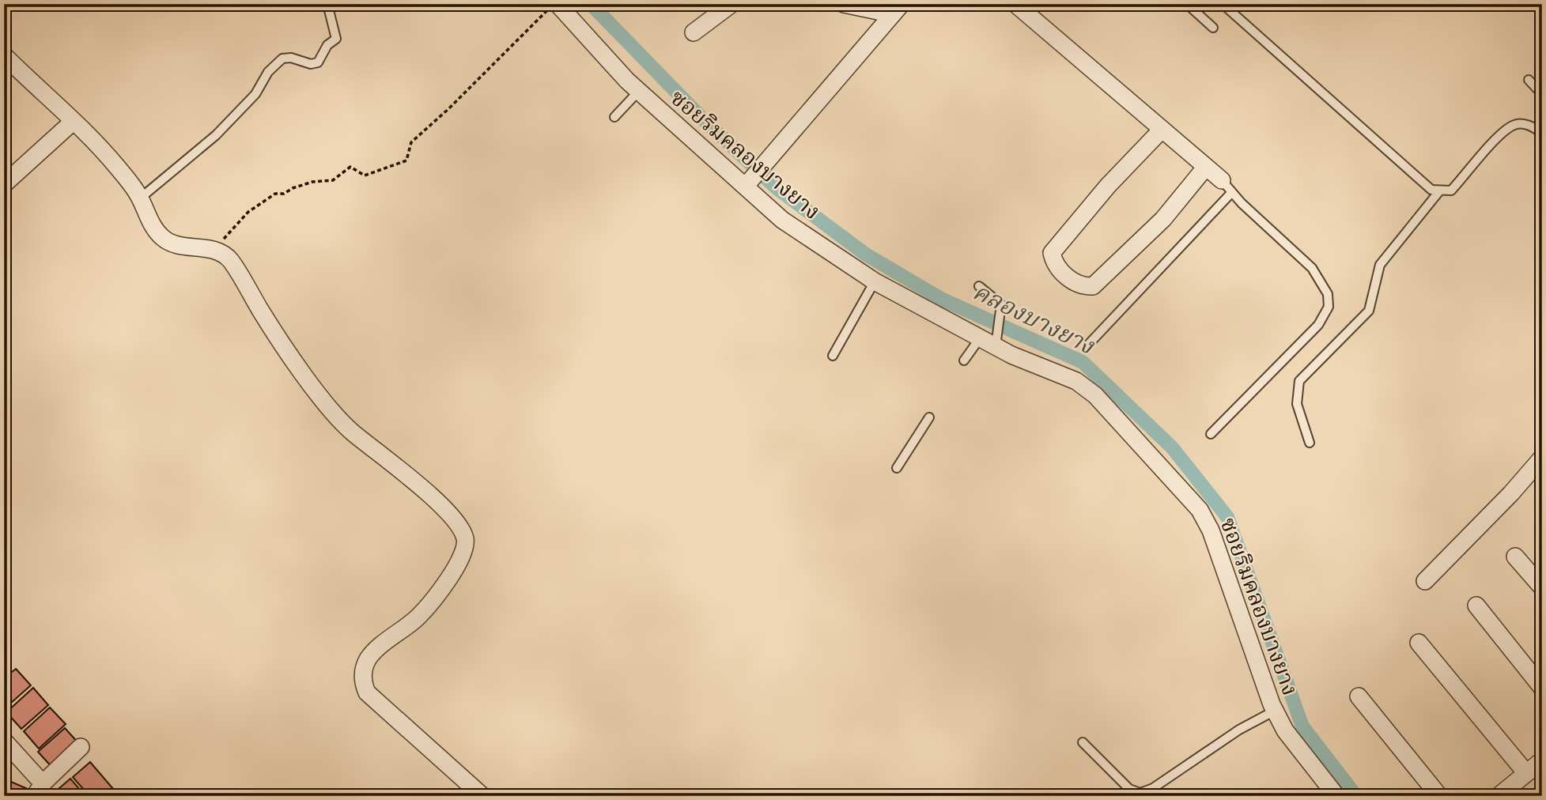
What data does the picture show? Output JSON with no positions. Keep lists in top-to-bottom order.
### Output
{
  "streets": {
    "street": ["ซอยริมคลองบางยาง"]
  },
  "water": ["คลองบางยาง"]
}
